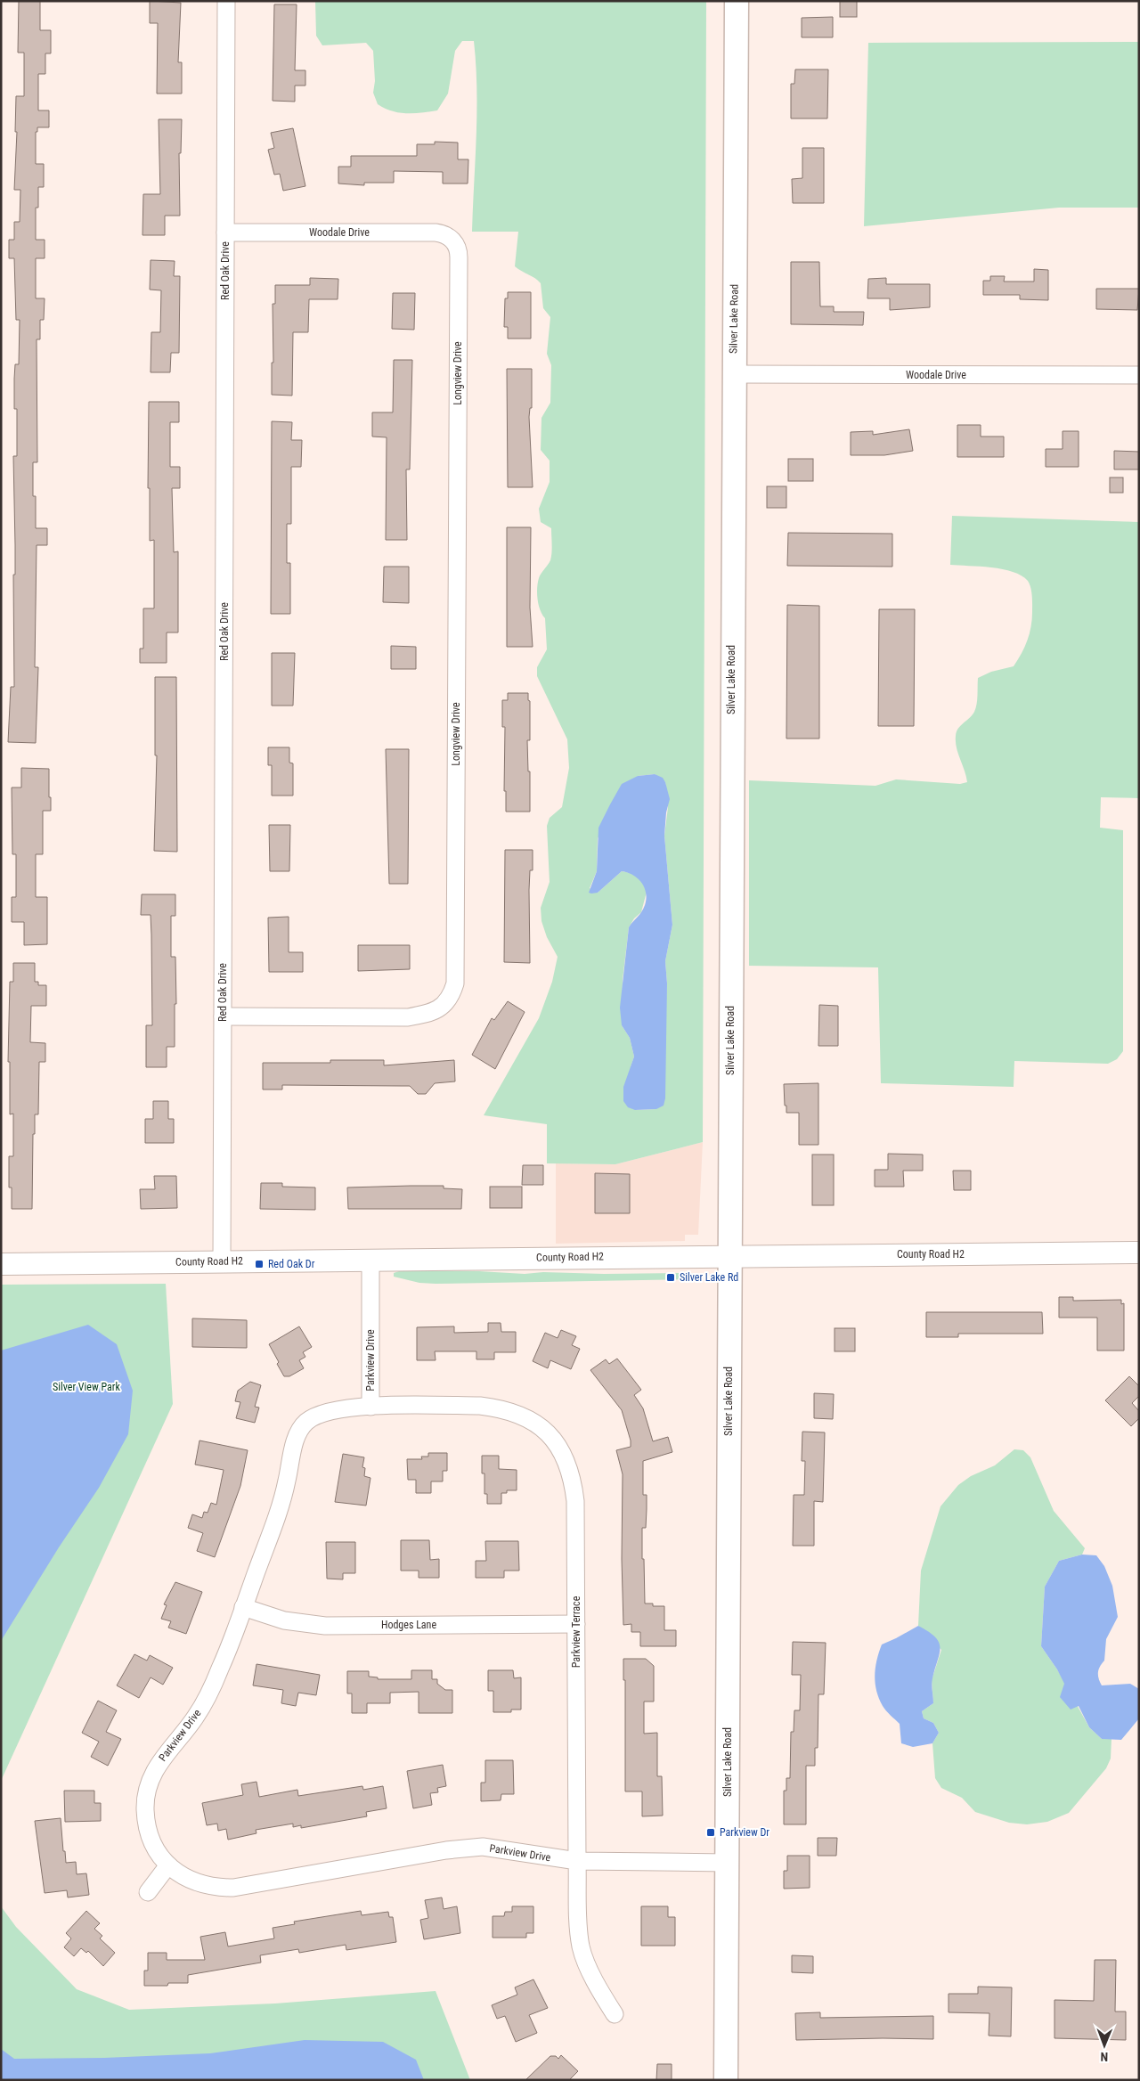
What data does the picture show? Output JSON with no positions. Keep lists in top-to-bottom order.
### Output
{
  "streets": {
    "main road": ["Silver Lake Road"],
    "street": [
      "Woodale Drive",
      "Red Oak Drive",
      "Longview Drive",
      "County Road H2",
      "Parkview Drive",
      "Hodges Lane",
      "Parkview Terrace"
    ]
  },
  "crossings": [
    ["Woodale Drive", "Red Oak Drive"],
    ["Woodale Drive", "Silver Lake Road"],
    ["Woodale Drive", "Longview Drive"],
    ["Red Oak Drive", "Longview Drive"],
    ["Red Oak Drive", "County Road H2"],
    ["Silver Lake Road", "County Road H2"],
    ["Silver Lake Road", "Parkview Drive"],
    ["County Road H2", "Parkview Drive"],
    ["Parkview Drive", "Hodges Lane"],
    ["Parkview Drive", "Parkview Terrace"],
    ["Hodges Lane", "Parkview Terrace"]
  ],
  "parks": ["Silver View Park"],
  "places": {
    "transit": ["Red Oak Dr", "Silver Lake Rd", "Parkview Dr"]
  },
  "north": "bottom"
}
